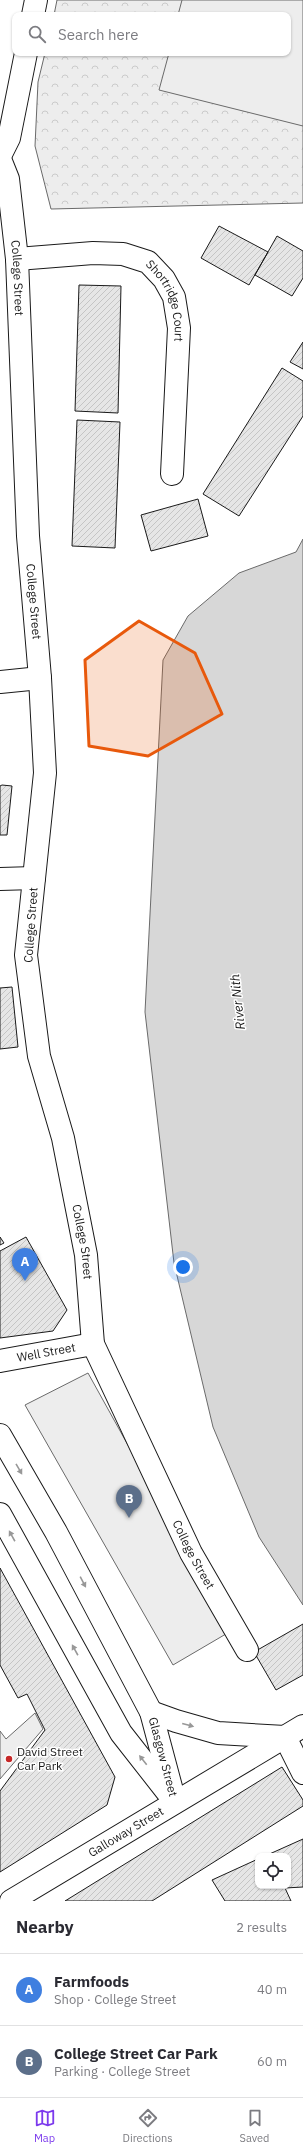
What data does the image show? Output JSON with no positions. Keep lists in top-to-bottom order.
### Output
{
  "streets": {
    "street": [
      "College Street",
      "Shortridge Court",
      "Well Street",
      "Glasgow Street",
      "Galloway Street"
    ]
  },
  "crossings": [
    ["College Street", "Shortridge Court"],
    ["College Street", "Well Street"],
    ["Glasgow Street", "Galloway Street"]
  ],
  "water": ["River Nith"],
  "places": ["David Street Car Park"],
  "page": {
    "search": "Search here",
    "pins": ["A", "B"],
    "heading": ["Nearby", "2 results"],
    "list": [
      {
        "mark": "A",
        "name": "Farmfoods",
        "note": "Shop · College Street",
        "value": "40 m"
      },
      {
        "mark": "B",
        "name": "College Street Car Park",
        "note": "Parking · College Street",
        "value": "60 m"
      }
    ],
    "nav": ["Map", "Directions", "Saved"]
  }
}
